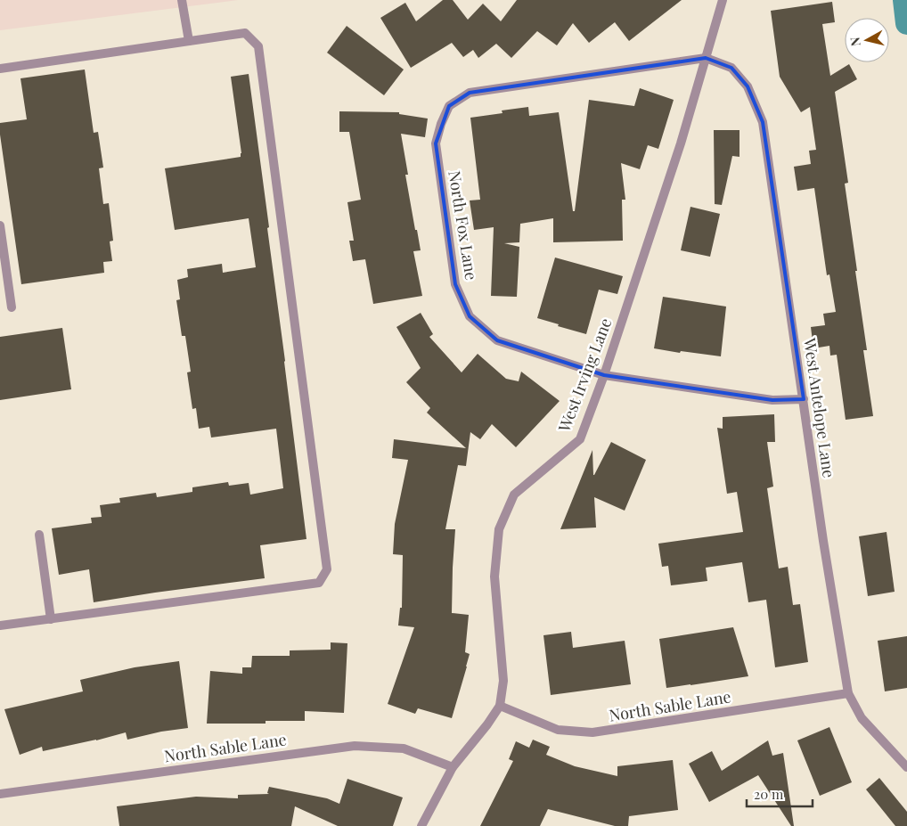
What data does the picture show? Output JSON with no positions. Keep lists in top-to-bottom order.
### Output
{
  "streets": {
    "street": [
      "North Fox Lane",
      "West Irving Lane",
      "West Antelope Lane",
      "North Sable Lane"
    ]
  },
  "crossings": [
    ["North Fox Lane", "West Irving Lane"],
    ["North Fox Lane", "West Antelope Lane"],
    ["West Irving Lane", "West Antelope Lane"],
    ["West Irving Lane", "North Sable Lane"],
    ["West Antelope Lane", "North Sable Lane"]
  ],
  "scale_bar": "20 m",
  "north": "left"
}
